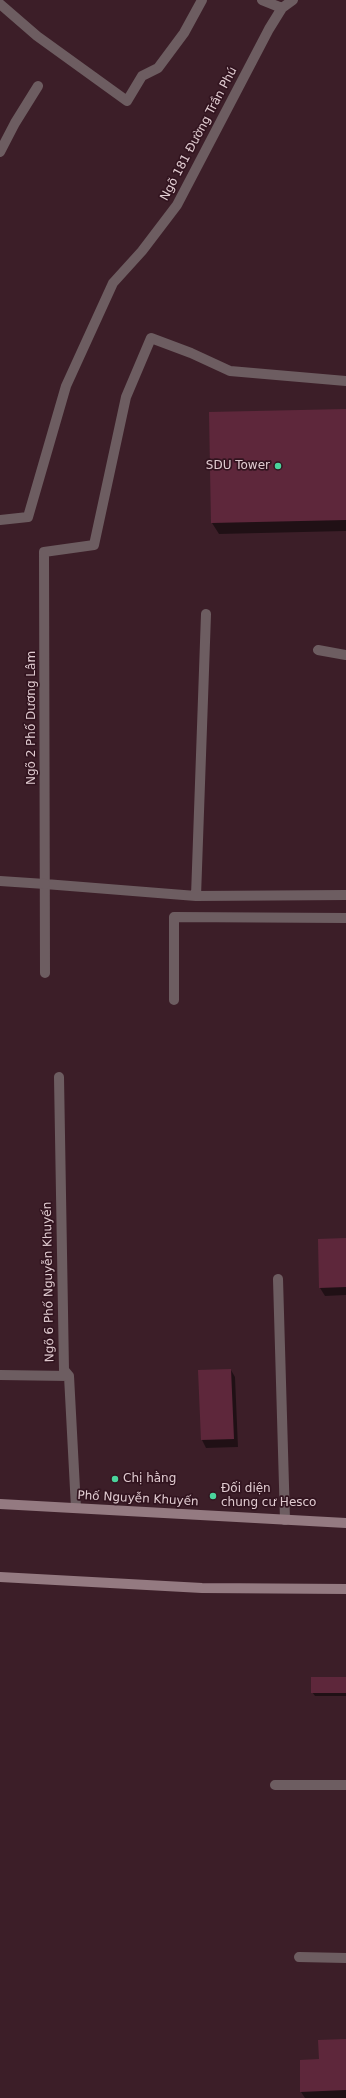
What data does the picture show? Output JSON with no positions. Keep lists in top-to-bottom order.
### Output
{
  "streets": {
    "street": [
      "Ngõ 181 Đường Trần Phú",
      "Ngõ 2 Phố Dương Lâm",
      "Ngõ 6 Phố Nguyễn Khuyến",
      "Phố Nguyễn Khuyến"
    ]
  },
  "crossings": [
    ["Ngõ 6 Phố Nguyễn Khuyến", "Phố Nguyễn Khuyến"]
  ],
  "places": ["SDU Tower", "Chị hằng", "Đối diện chung cư Hesco"]
}
